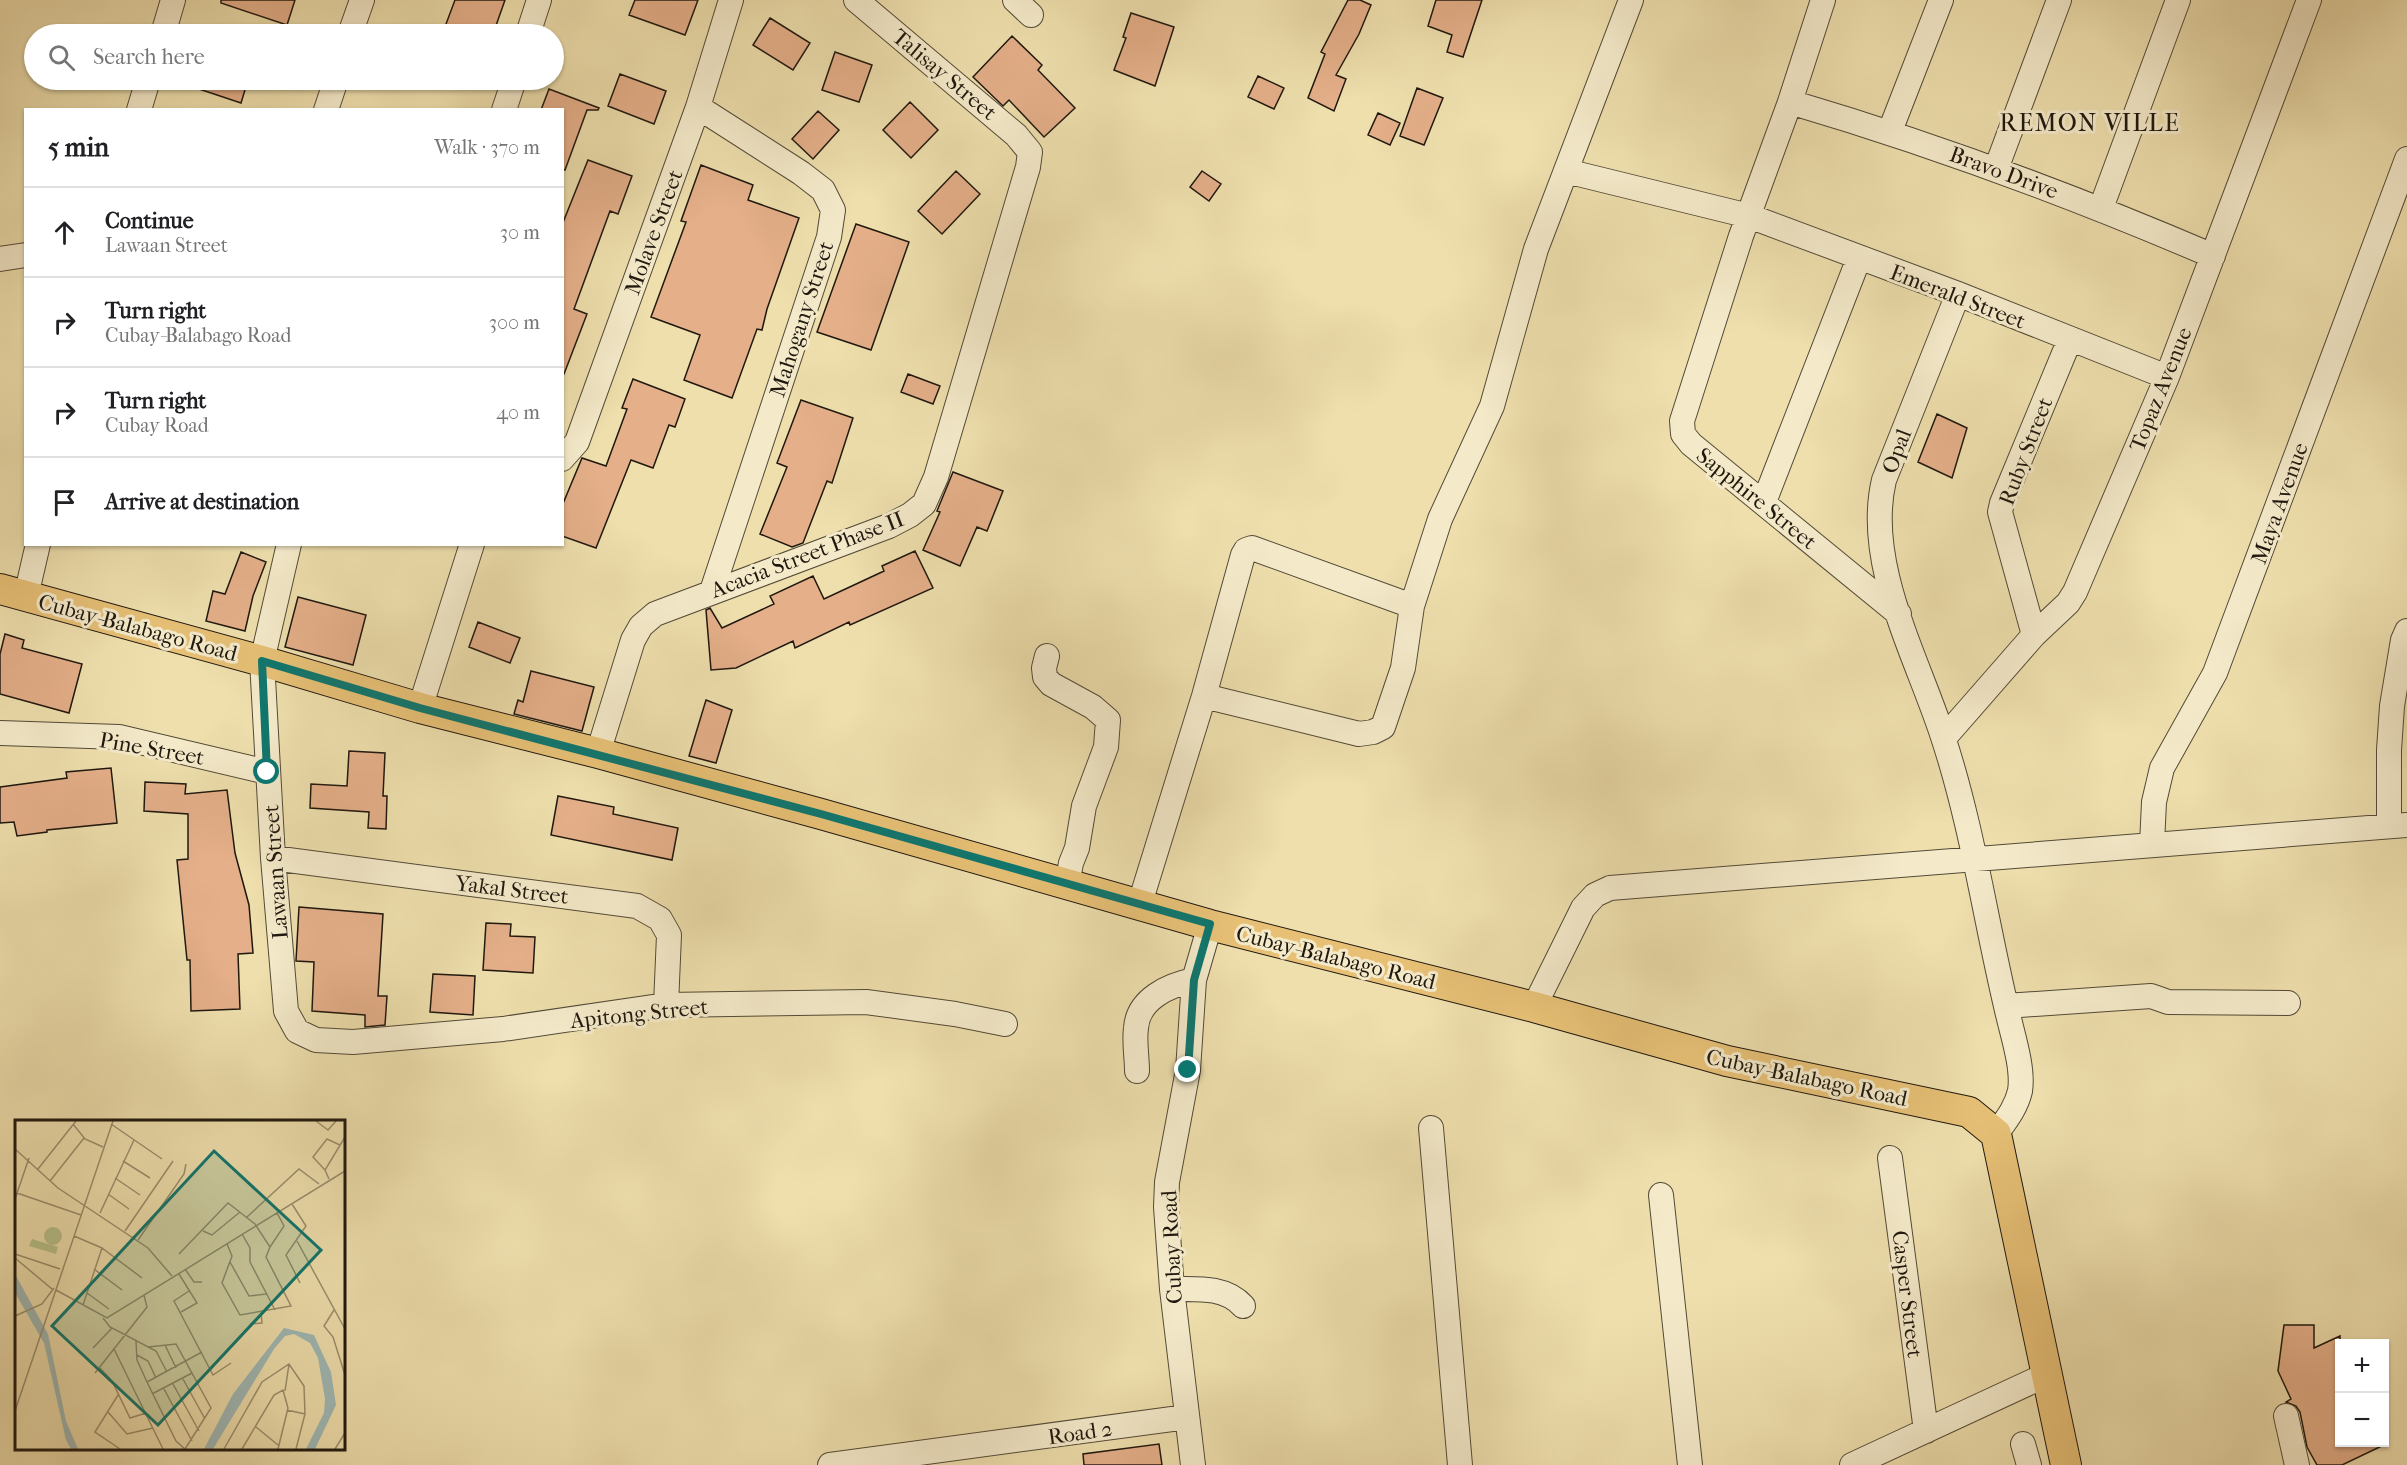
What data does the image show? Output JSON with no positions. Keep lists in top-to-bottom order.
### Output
{
  "streets": {
    "main road": ["Cubay-Balabago Road"],
    "street": [
      "Talisay Street",
      "Bravo Drive",
      "Molave Street",
      "Emerald Street",
      "Mahogany Street",
      "Topaz Avenue",
      "Opal",
      "Ruby Street",
      "Sapphire Street",
      "Maya Avenue",
      "Acacia Street Phase II",
      "Pine Street",
      "Lawaan Street",
      "Yakal Street",
      "Apitong Street",
      "Cubay Road",
      "Casper Street",
      "Road 2"
    ]
  },
  "crossings": [
    ["Talisay Street", "Acacia Street Phase II"],
    ["Bravo Drive", "Topaz Avenue"],
    ["Bravo Drive", "Sapphire Street"],
    ["Molave Street", "Mahogany Street"],
    ["Emerald Street", "Topaz Avenue"],
    ["Emerald Street", "Opal"],
    ["Emerald Street", "Ruby Street"],
    ["Emerald Street", "Sapphire Street"],
    ["Mahogany Street", "Acacia Street Phase II"],
    ["Topaz Avenue", "Opal"],
    ["Topaz Avenue", "Ruby Street"],
    ["Opal", "Sapphire Street"],
    ["Opal", "Cubay-Balabago Road"],
    ["Acacia Street Phase II", "Cubay-Balabago Road"],
    ["Cubay-Balabago Road", "Lawaan Street"],
    ["Cubay-Balabago Road", "Cubay Road"],
    ["Pine Street", "Lawaan Street"],
    ["Lawaan Street", "Yakal Street"],
    ["Lawaan Street", "Apitong Street"],
    ["Yakal Street", "Apitong Street"],
    ["Cubay Road", "Road 2"]
  ],
  "districts": ["REMON VILLE"],
  "page": {
    "search": "Search here",
    "heading": ["5 min", "Walk · 370 m"],
    "list": [
      ["Continue", "Lawaan Street", "30 m"],
      ["Turn right", "Cubay-Balabago Road", "300 m"],
      ["Turn right", "Cubay Road", "40 m"],
      "Arrive at destination"
    ],
    "map_buttons": ["+", "−"]
  }
}
